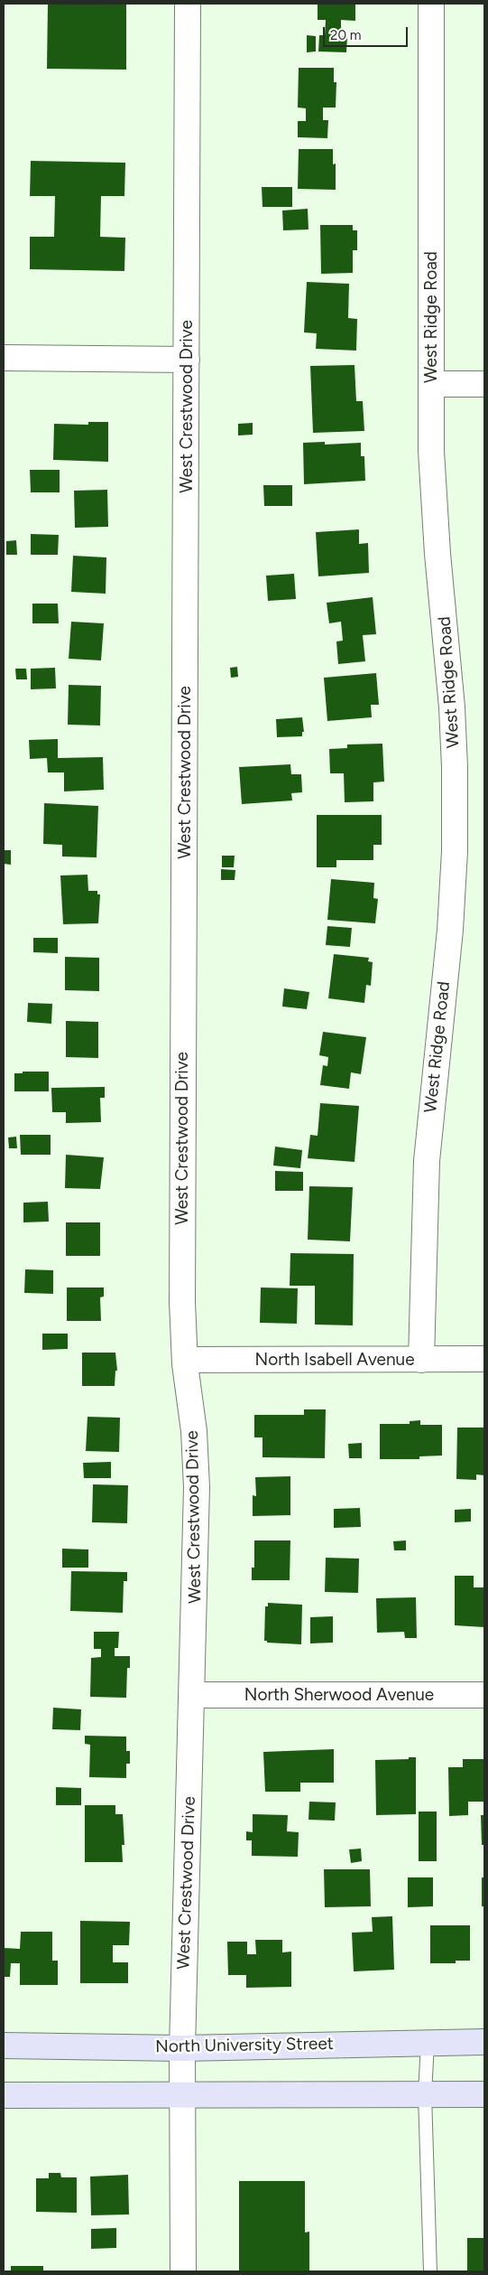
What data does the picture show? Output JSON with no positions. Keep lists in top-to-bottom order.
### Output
{
  "streets": {
    "main road": ["North University Street"],
    "street": [
      "West Ridge Road",
      "West Crestwood Drive",
      "North Isabell Avenue",
      "North Sherwood Avenue"
    ]
  },
  "crossings": [
    ["West Ridge Road", "North Isabell Avenue"],
    ["West Crestwood Drive", "North Isabell Avenue"],
    ["West Crestwood Drive", "North Sherwood Avenue"],
    ["West Crestwood Drive", "North University Street"]
  ],
  "scale_bar": "20 m"
}
